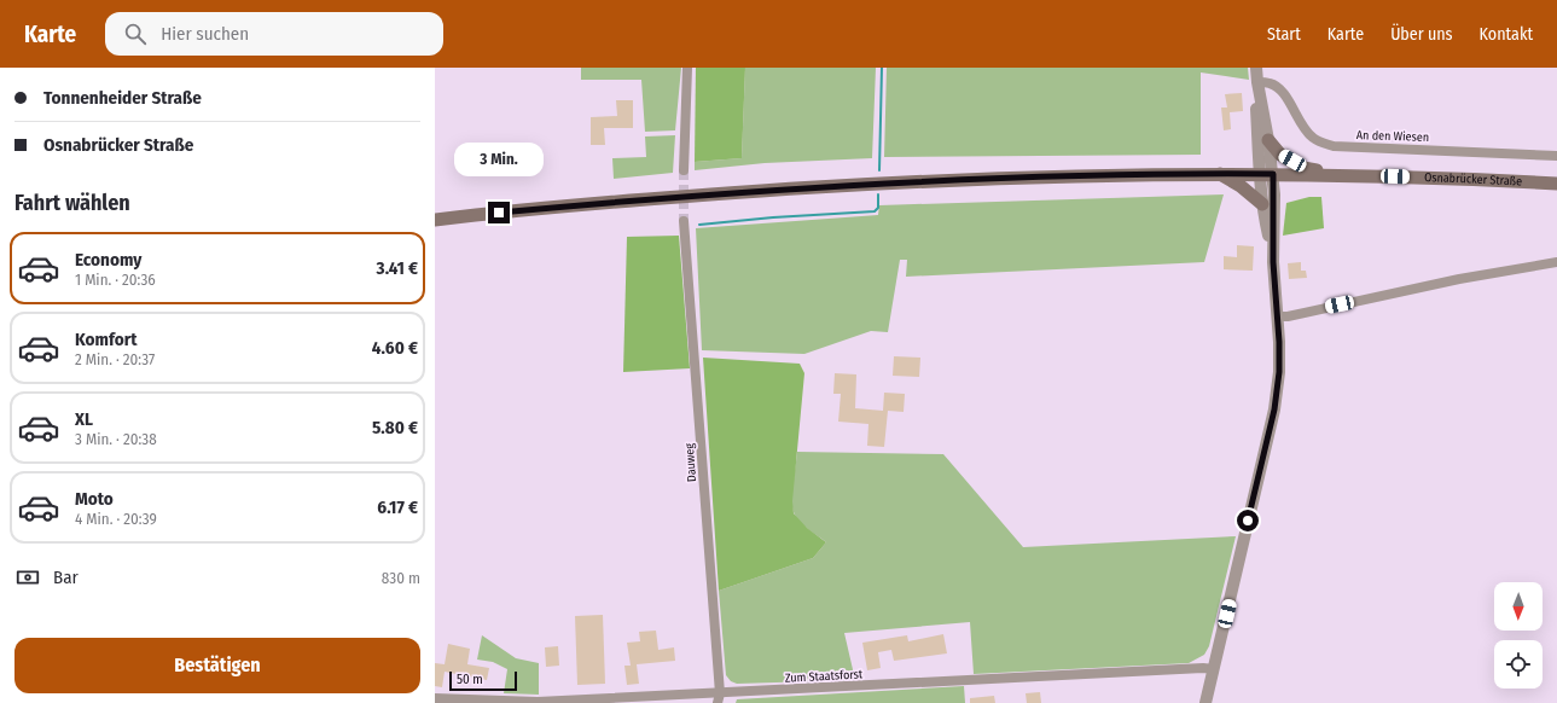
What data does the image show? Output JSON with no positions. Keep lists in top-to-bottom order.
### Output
{
  "streets": {
    "main road": ["Osnabrücker Straße"],
    "street": ["An den Wiesen", "Dauweg", "Zum Staatsforst"]
  },
  "crossings": [
    ["Dauweg", "Zum Staatsforst"]
  ],
  "scale_bar": "50 m",
  "north": "bottom",
  "page": {
    "header": "Karte",
    "search": "Hier suchen",
    "nav": [
      "Start",
      "Karte",
      "Über uns",
      "Kontakt"
    ],
    "banner": ["Tonnenheider Straße", "Osnabrücker Straße"],
    "bubble": "3 Min.",
    "heading": "Fahrt wählen",
    "list": [
      {
        "name": "Economy",
        "note": "1 Min. · 20:36",
        "value": "3.41 €"
      },
      {
        "name": "Komfort",
        "note": "2 Min. · 20:37",
        "value": "4.60 €"
      },
      {
        "name": "XL",
        "note": "3 Min. · 20:38",
        "value": "5.80 €"
      },
      {
        "name": "Moto",
        "note": "4 Min. · 20:39",
        "value": "6.17 €"
      }
    ],
    "pay": ["Bar", "830 m"],
    "buttons": "Bestätigen",
    "scale": "50 m"
  }
}
